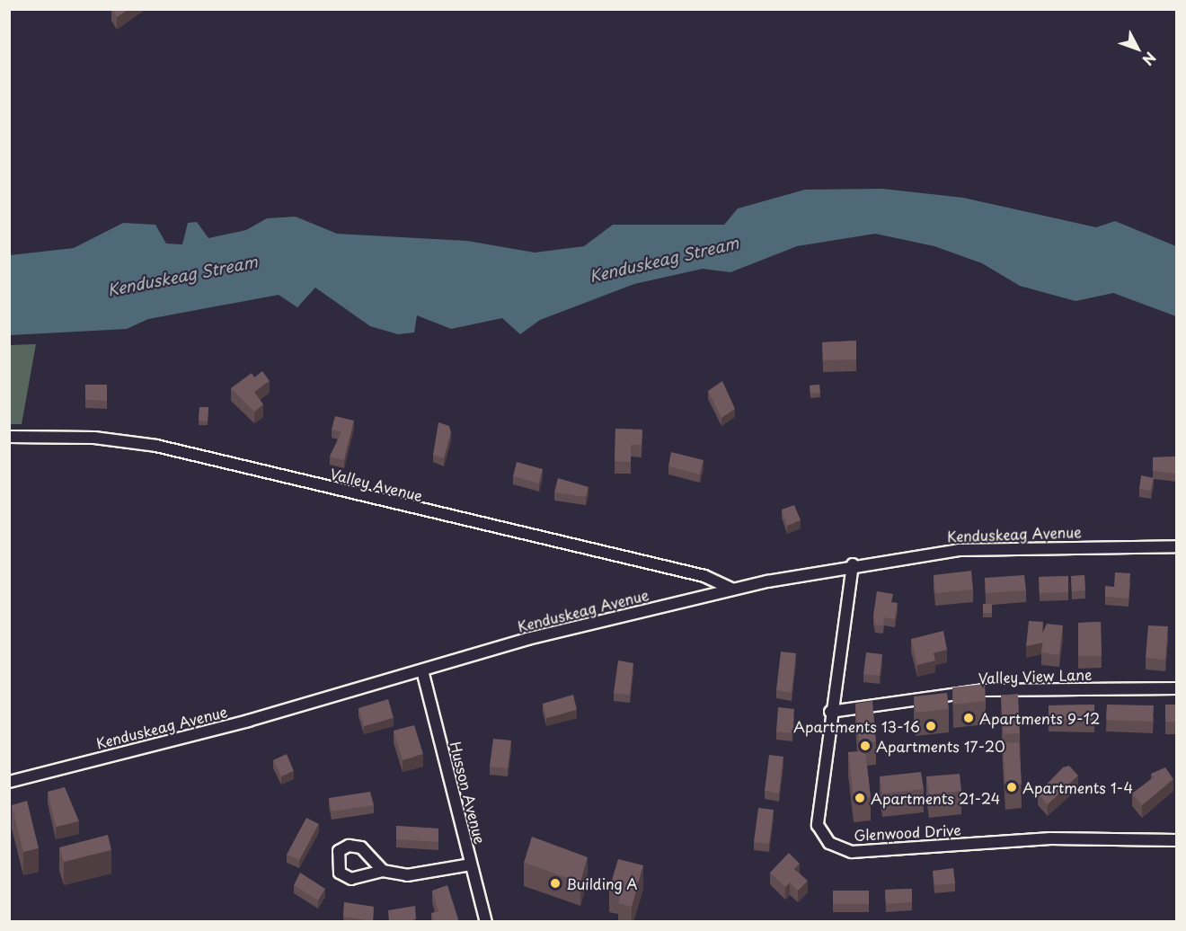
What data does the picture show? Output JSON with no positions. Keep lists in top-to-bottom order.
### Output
{
  "streets": {
    "street": [
      "Valley Avenue",
      "Kenduskeag Avenue",
      "Valley View Lane",
      "Husson Avenue",
      "Glenwood Drive"
    ]
  },
  "crossings": [
    ["Valley Avenue", "Kenduskeag Avenue"],
    ["Kenduskeag Avenue", "Husson Avenue"],
    ["Kenduskeag Avenue", "Glenwood Drive"],
    ["Valley View Lane", "Glenwood Drive"]
  ],
  "water": ["Kenduskeag Stream"],
  "places": [
    "Apartments 9-12",
    "Apartments 13-16",
    "Apartments 17-20",
    "Apartments 1-4",
    "Apartments 21-24",
    "Building A"
  ],
  "north": "bottom right"
}
